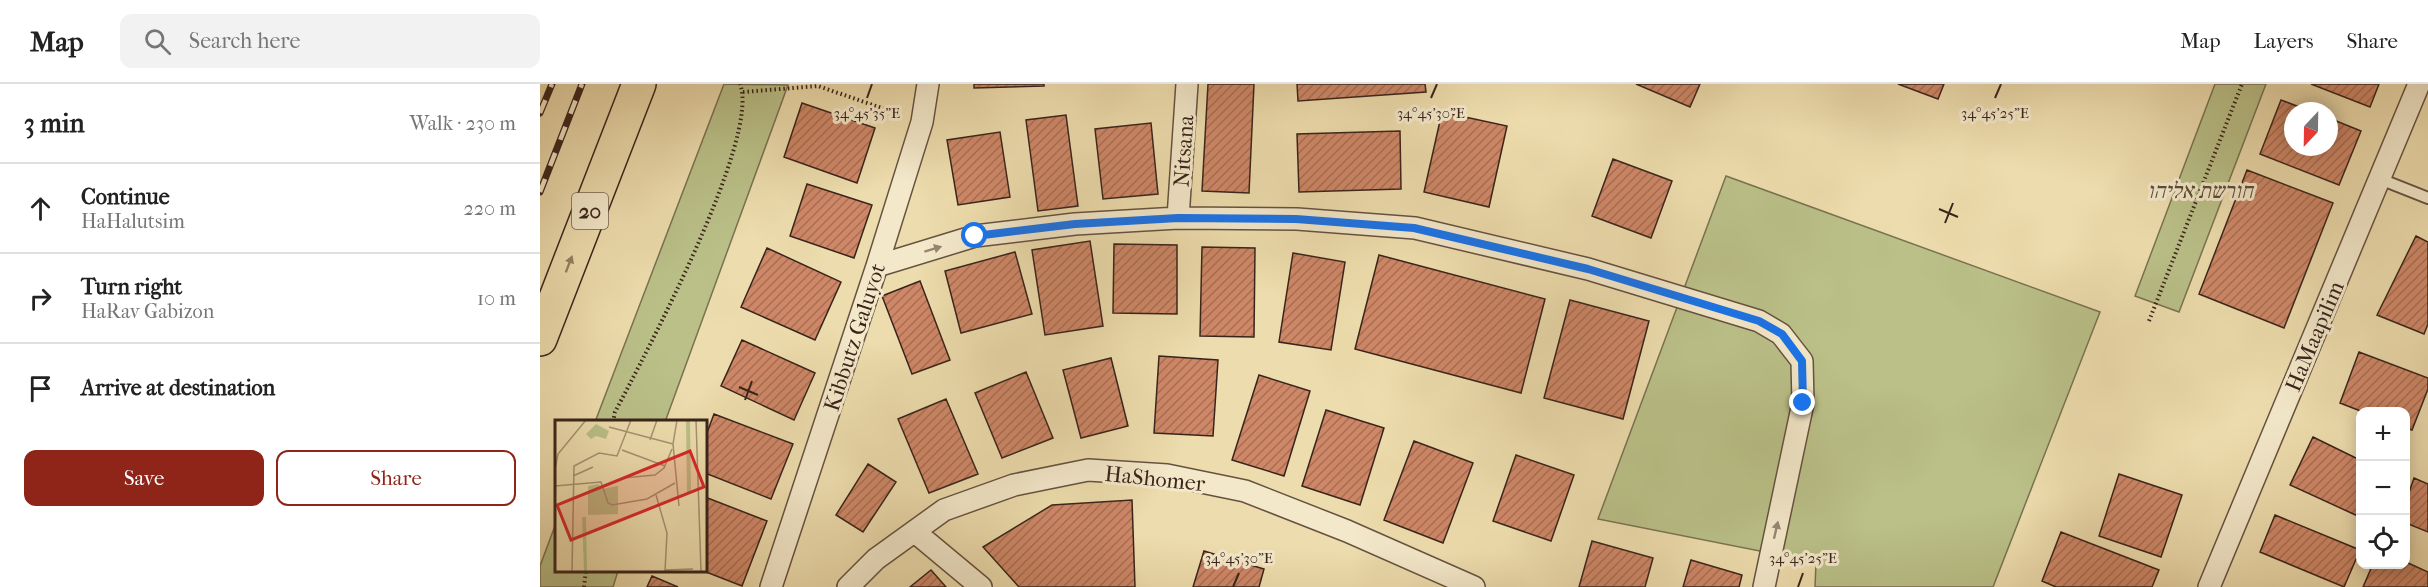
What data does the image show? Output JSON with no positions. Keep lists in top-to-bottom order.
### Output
{
  "streets": {
    "highway": ["20"],
    "street": [
      "Nitsana",
      "HaMaapilim",
      "Kibbutz Galuyot",
      "HaShomer"
    ]
  },
  "parks": ["חורשת אליהו"],
  "north": "bottom",
  "page": {
    "header": "Map",
    "search": "Search here",
    "nav": ["Map", "Layers", "Share"],
    "heading": ["3 min", "Walk · 230 m"],
    "list": [
      ["Continue", "HaHalutsim", "220 m"],
      ["Turn right", "HaRav Gabizon", "10 m"],
      "Arrive at destination"
    ],
    "map_buttons": ["+", "−"],
    "buttons": ["Save", "Share"]
  },
  "coordinates": ["34°45'35\"E", "34°45'30\"E", "34°45'25\"E"]
}
